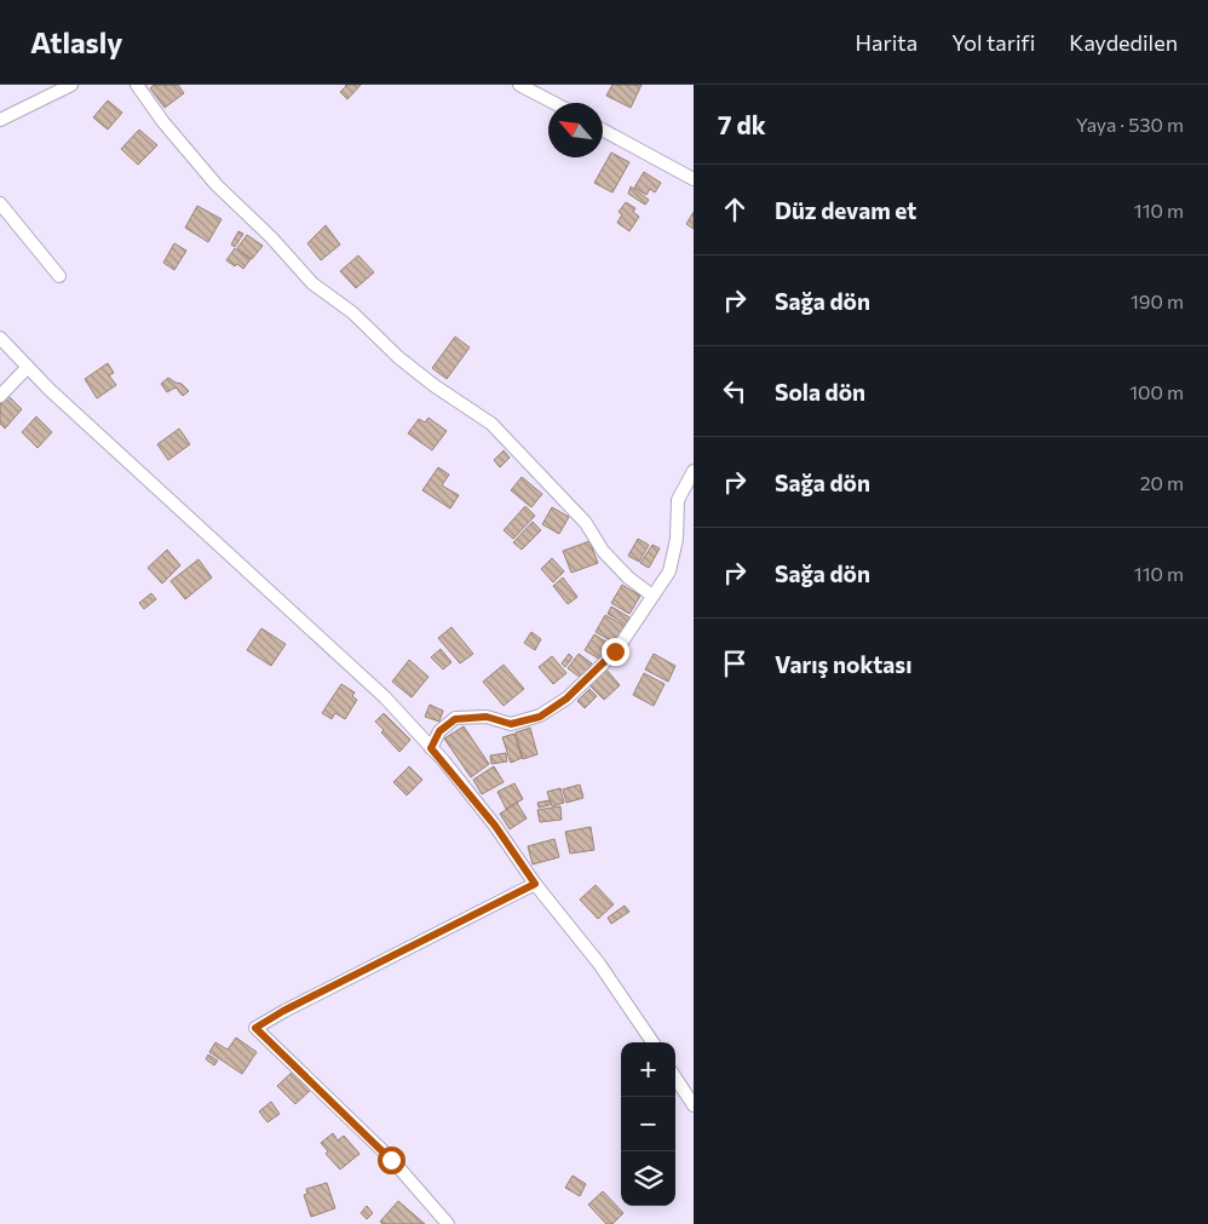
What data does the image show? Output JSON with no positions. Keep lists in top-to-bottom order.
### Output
{
  "north": "top left",
  "page": {
    "header": "Atlasly",
    "nav": ["Harita", "Yol tarifi", "Kaydedilen"],
    "heading": ["7 dk", "Yaya · 530 m"],
    "list": [
      ["Düz devam et", "110 m"],
      ["Sağa dön", "190 m"],
      ["Sola dön", "100 m"],
      ["Sağa dön", "20 m"],
      ["Sağa dön", "110 m"],
      "Varış noktası"
    ],
    "map_buttons": ["+", "−"]
  }
}
